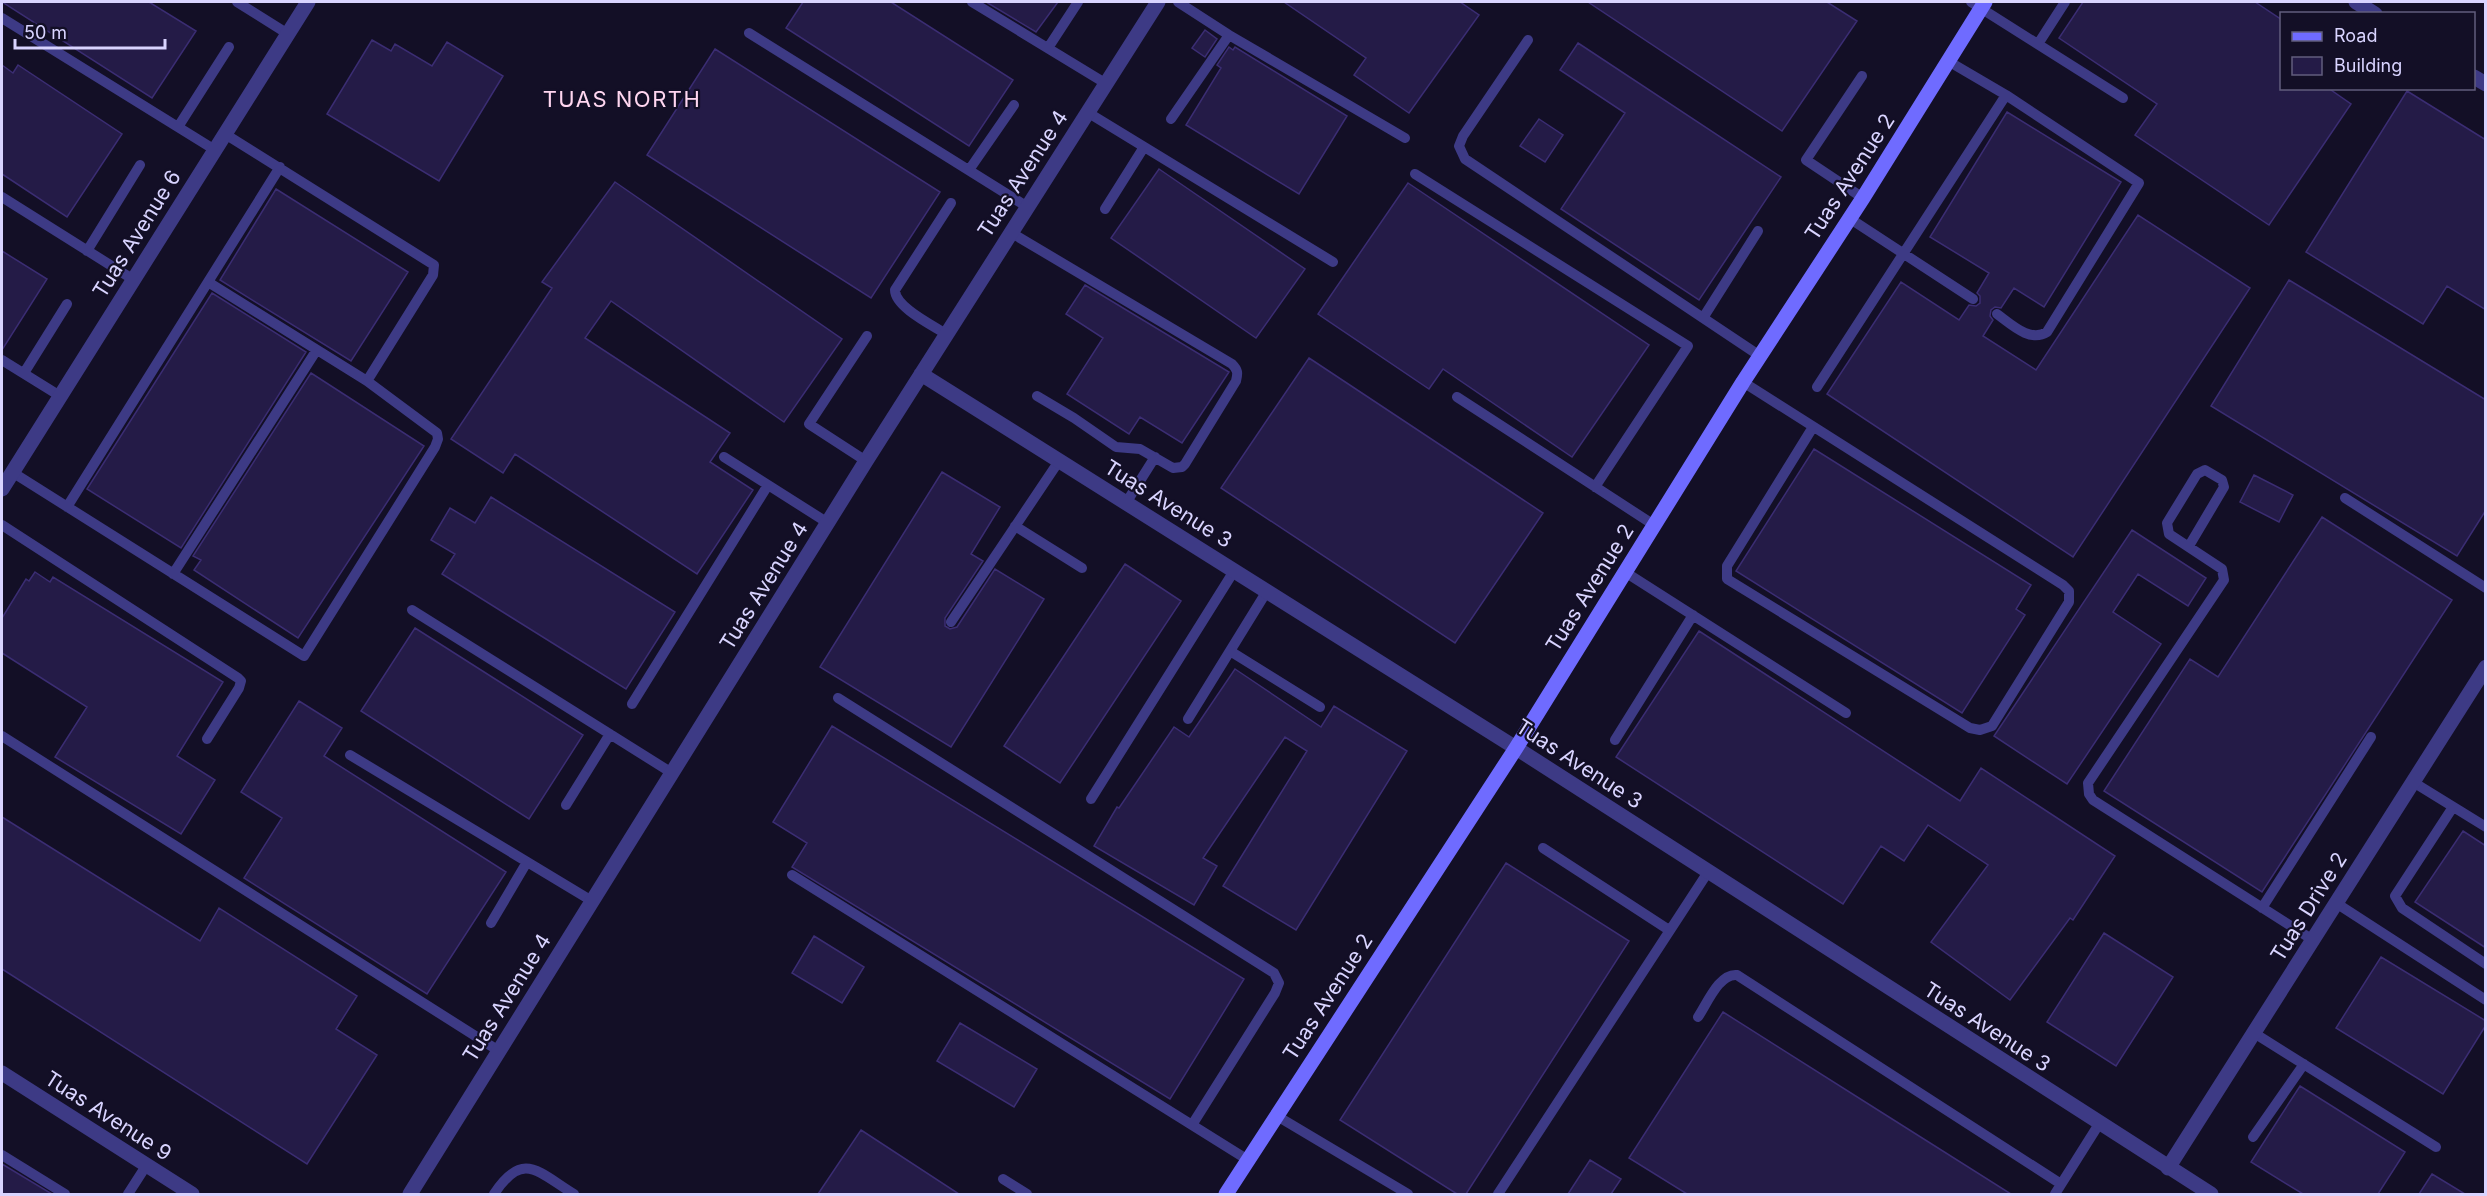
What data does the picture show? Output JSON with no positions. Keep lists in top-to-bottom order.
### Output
{
  "streets": {
    "street": [
      "Tuas Avenue 4",
      "Tuas Avenue 2",
      "Tuas Avenue 6",
      "Tuas Avenue 3",
      "Tuas Drive 2",
      "Tuas Avenue 9"
    ]
  },
  "crossings": [
    ["Tuas Avenue 4", "Tuas Avenue 3"],
    ["Tuas Avenue 2", "Tuas Avenue 3"],
    ["Tuas Avenue 3", "Tuas Drive 2"]
  ],
  "districts": ["TUAS NORTH"],
  "legend": ["Road", "Building"],
  "scale_bar": "50 m"
}
